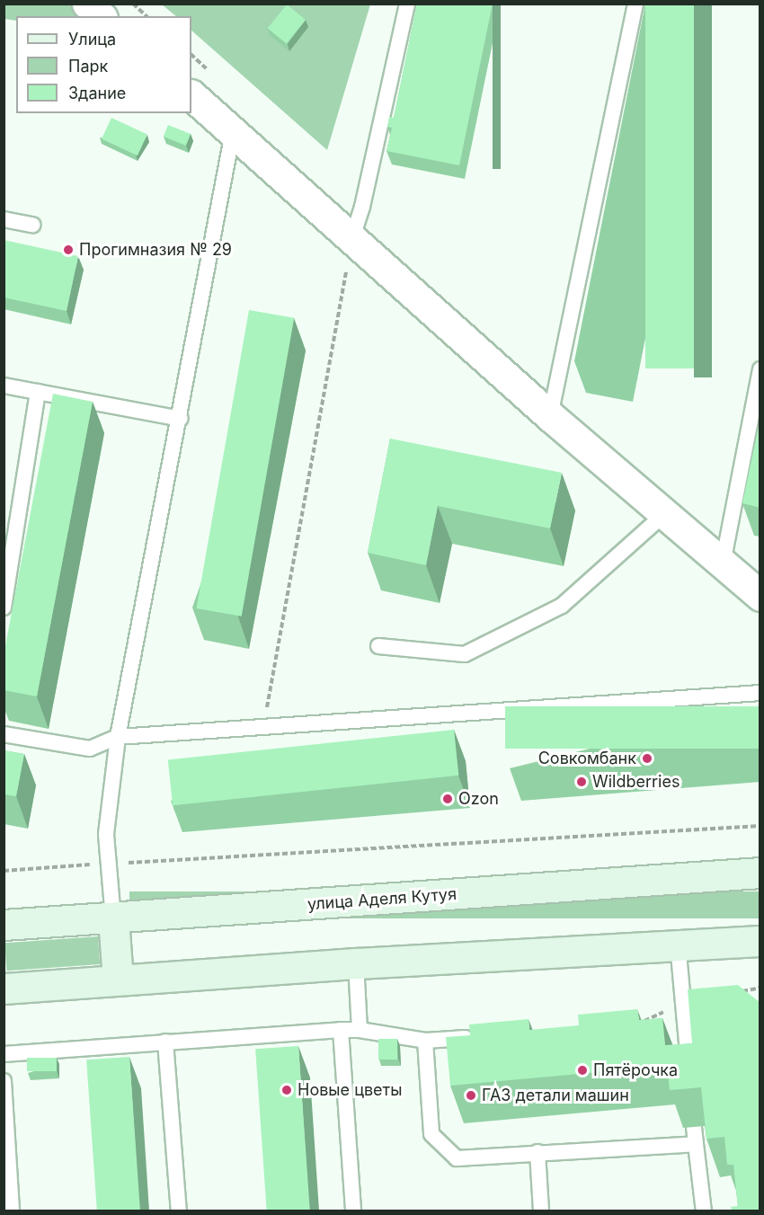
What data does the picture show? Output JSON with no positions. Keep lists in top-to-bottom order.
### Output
{
  "streets": {
    "main road": ["улица Аделя Кутуя"]
  },
  "places": [
    "Прогимназия № 29",
    "Совкомбанк",
    "Wildberries",
    "Ozon",
    "Пятёрочка",
    "Новые цветы",
    "ГАЗ детали машин"
  ],
  "legend": ["Улица", "Парк", "Здание"]
}
